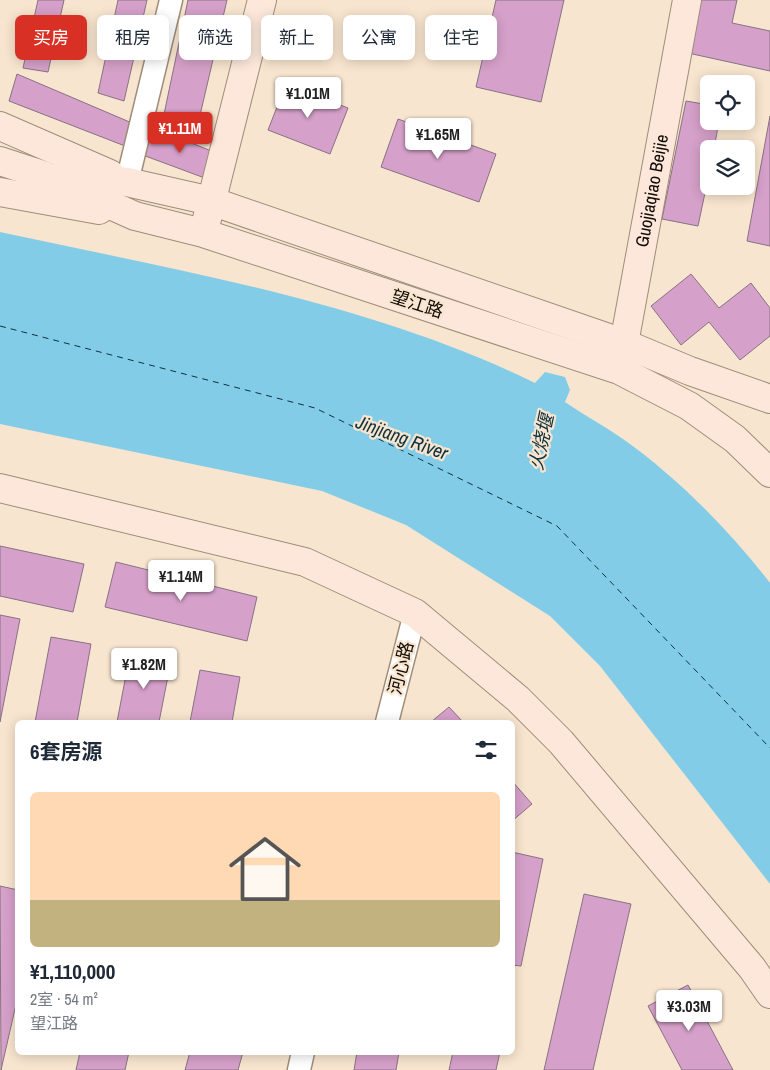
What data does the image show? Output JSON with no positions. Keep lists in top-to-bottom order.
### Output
{
  "streets": {
    "street": ["Guojiaqiao Beijie", "望江路", "河心路"]
  },
  "crossings": [
    ["Guojiaqiao Beijie", "望江路"]
  ],
  "water": ["Jinjiang River", "火烧堰"],
  "page": {
    "chip": [
      "买房",
      "租房",
      "筛选",
      "新上",
      "公寓",
      "住宅"
    ],
    "price": [
      "¥1.01M",
      "¥1.11M",
      "¥1.65M",
      "¥1.14M",
      "¥1.82M",
      "¥3.03M"
    ],
    "heading": "6套房源",
    "list": [
      {
        "name": "¥1,110,000",
        "note": "2室 · 54 m² · 望江路"
      }
    ]
  }
}
